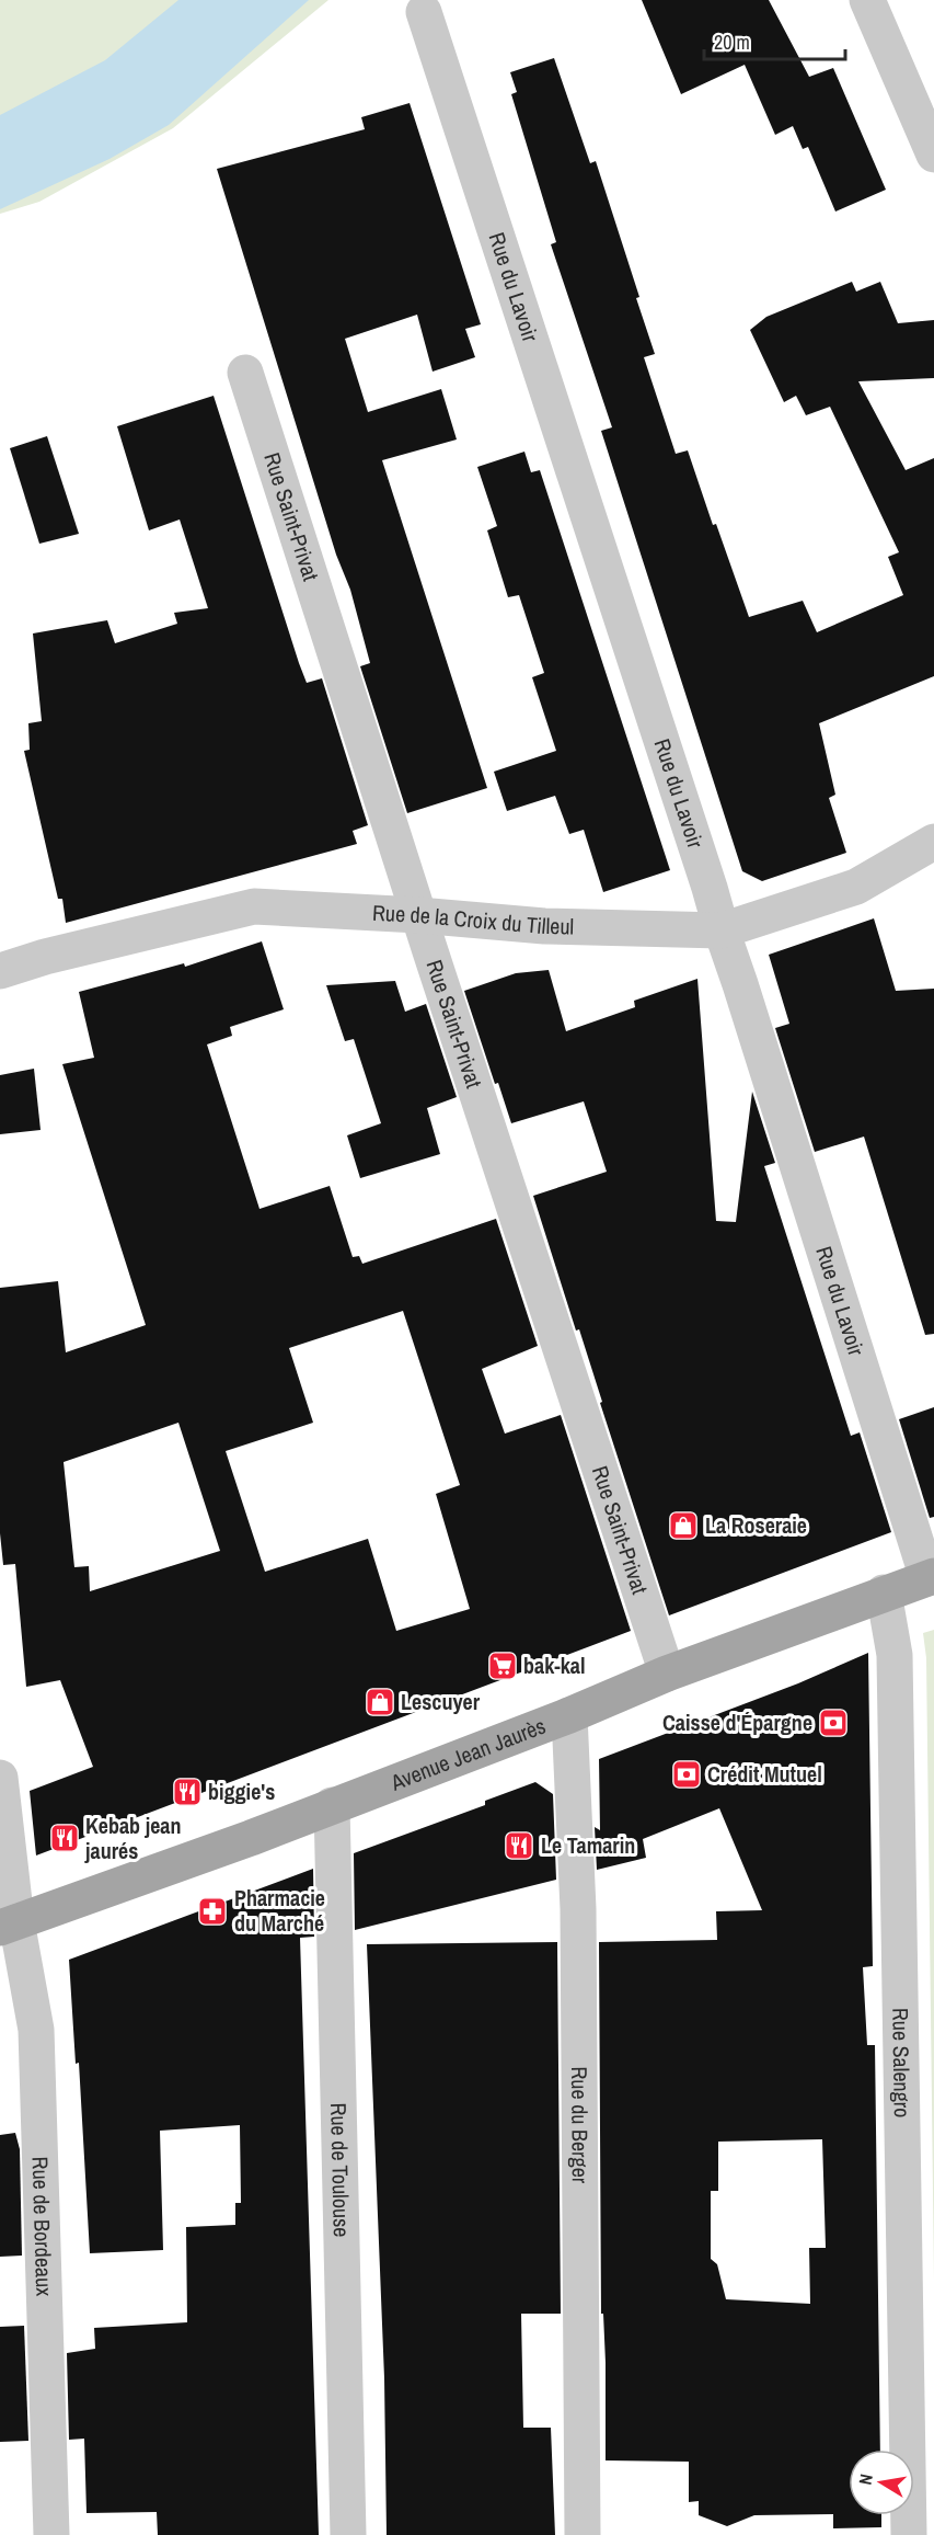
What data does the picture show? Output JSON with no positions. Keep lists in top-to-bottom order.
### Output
{
  "streets": {
    "main road": ["Avenue Jean Jaurès"],
    "street": [
      "Rue du Lavoir",
      "Rue Saint-Privat",
      "Rue de la Croix du Tilleul",
      "Rue Salengro",
      "Rue du Berger",
      "Rue de Toulouse",
      "Rue de Bordeaux"
    ]
  },
  "crossings": [
    ["Rue du Lavoir", "Rue de la Croix du Tilleul"],
    ["Rue du Lavoir", "Avenue Jean Jaurès"],
    ["Rue Saint-Privat", "Rue de la Croix du Tilleul"],
    ["Rue Saint-Privat", "Avenue Jean Jaurès"],
    ["Avenue Jean Jaurès", "Rue Salengro"],
    ["Avenue Jean Jaurès", "Rue du Berger"],
    ["Avenue Jean Jaurès", "Rue de Toulouse"],
    ["Avenue Jean Jaurès", "Rue de Bordeaux"]
  ],
  "places": {
    "shop": ["La Roseraie", "Lescuyer"],
    "supermarket": ["bak-kal"],
    "bank": ["Caisse d'Épargne", "Crédit Mutuel"],
    "restaurant": ["biggie's", "Kebab jean jaurés", "Le Tamarin"],
    "pharmacy": ["Pharmacie du Marché"]
  },
  "scale_bar": "20 m",
  "north": "left"
}
